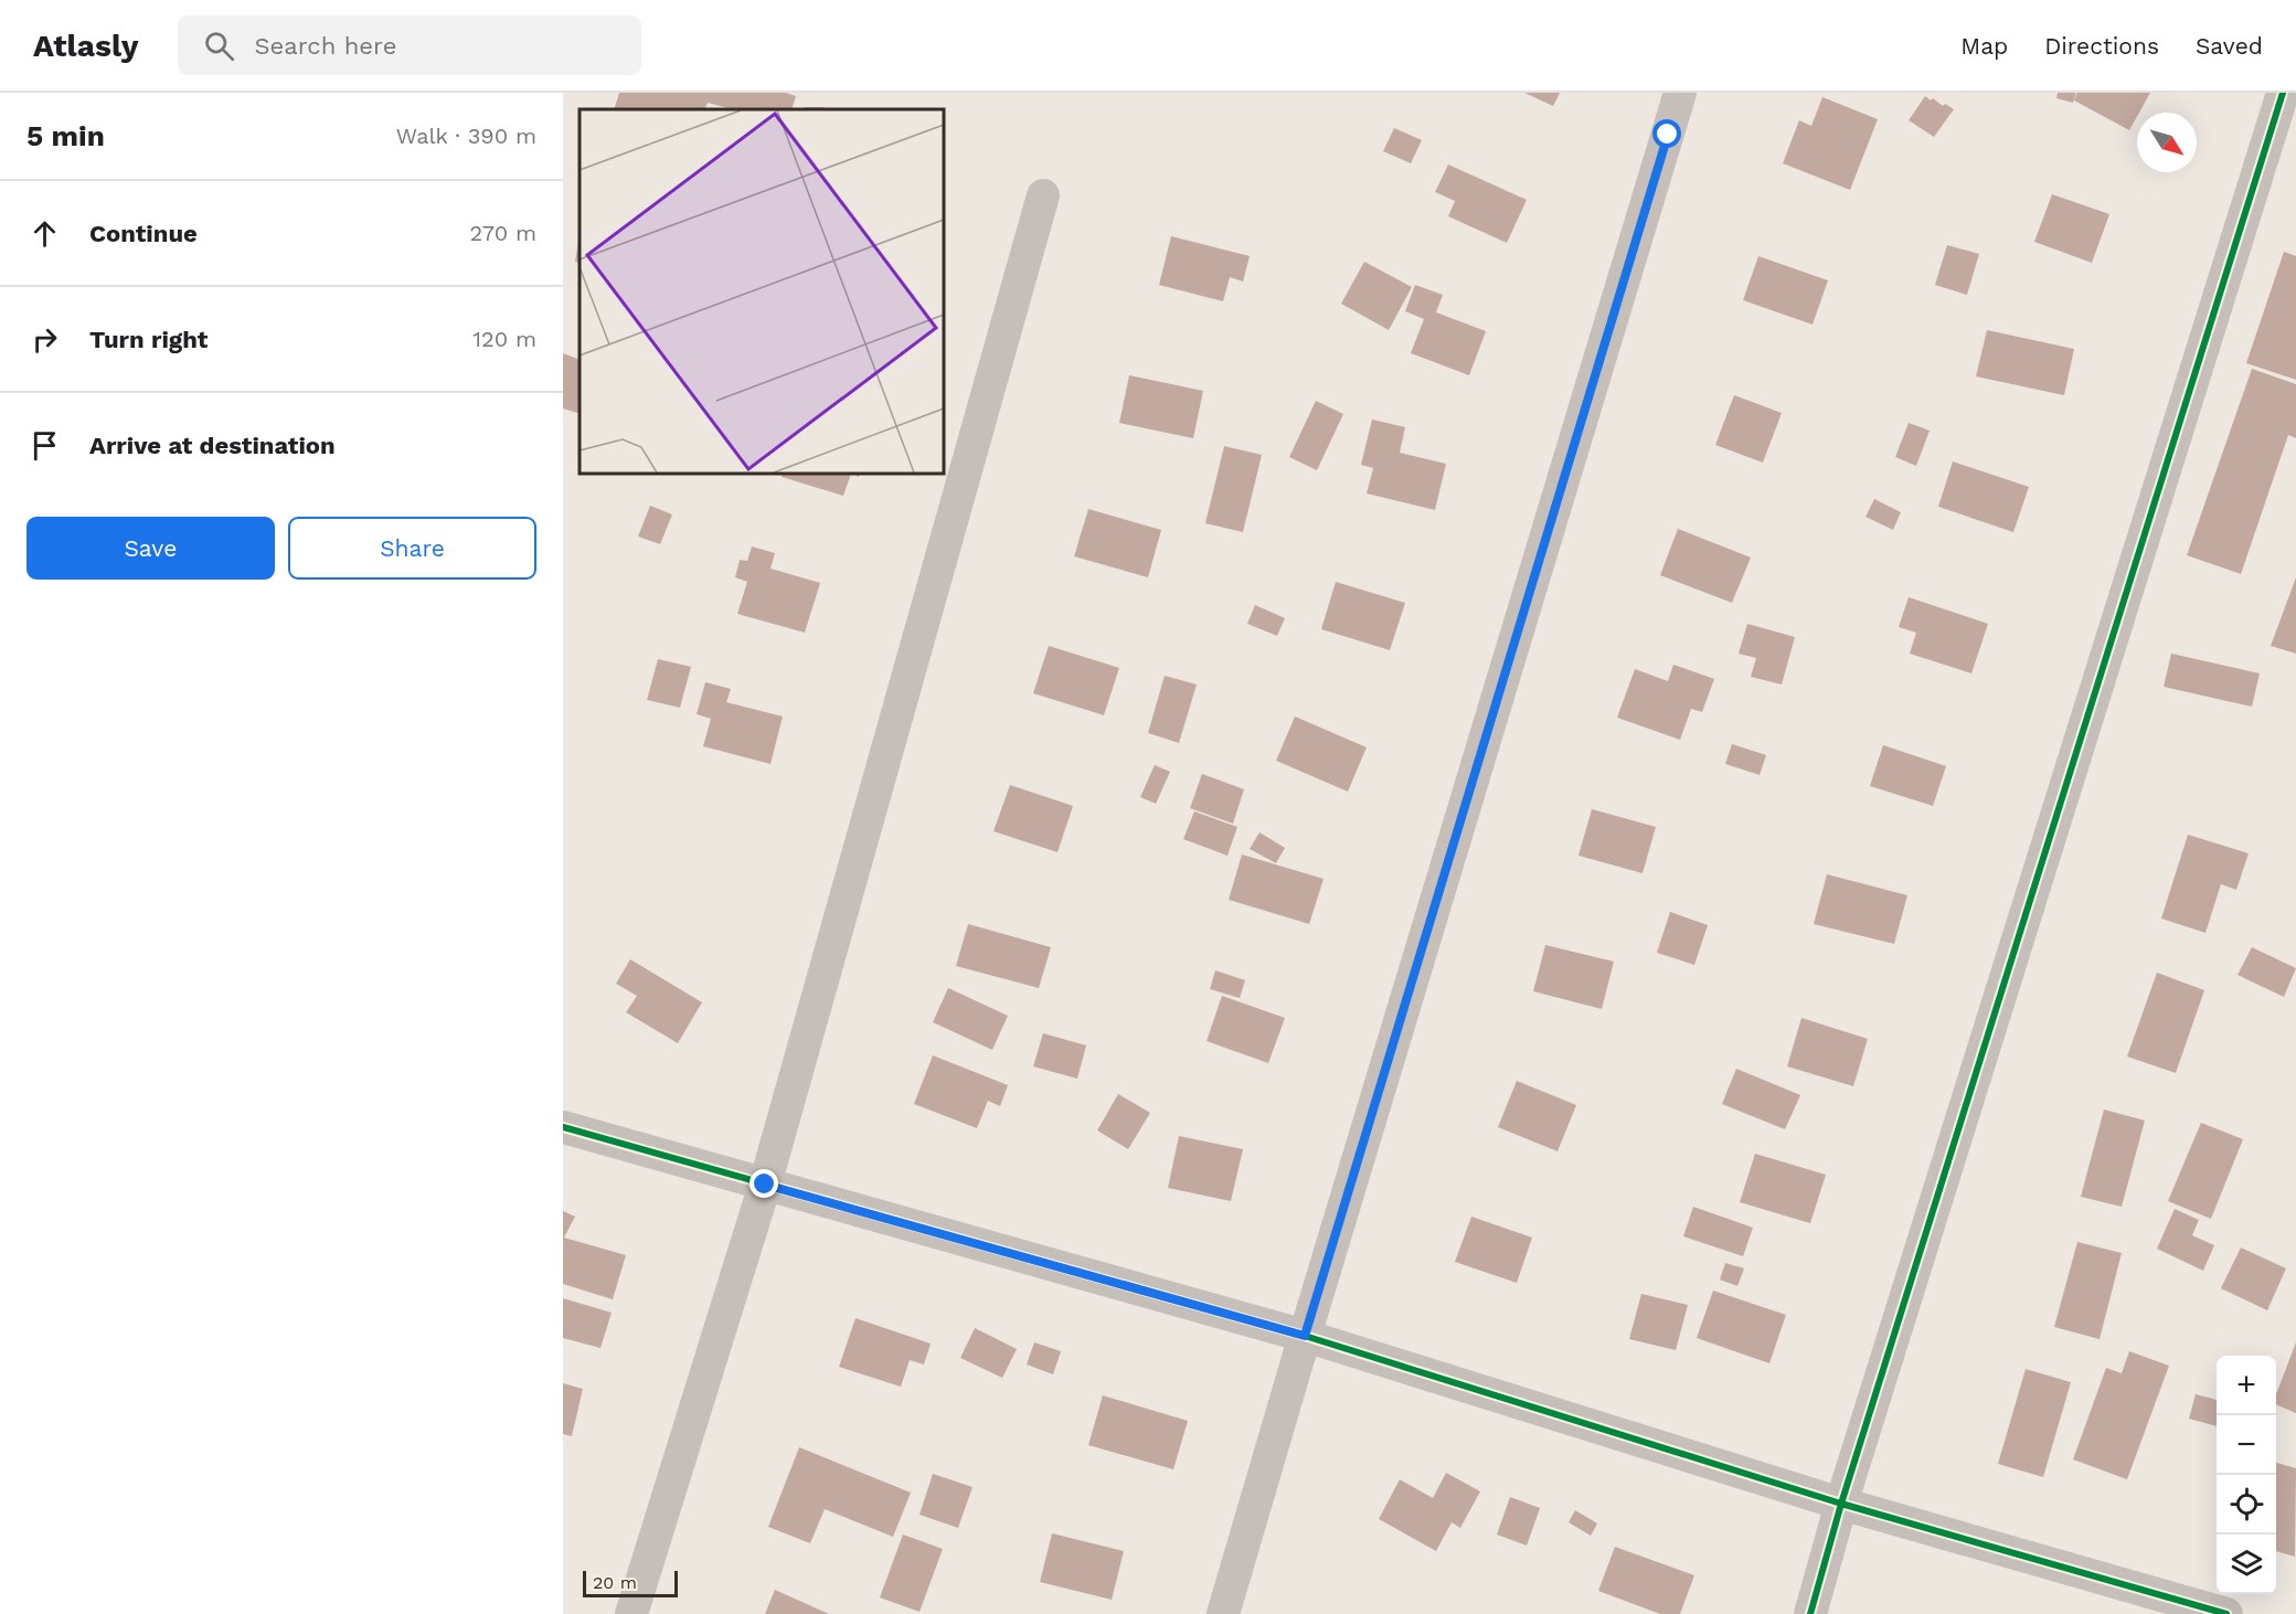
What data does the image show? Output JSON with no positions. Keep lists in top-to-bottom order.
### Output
{
  "scale_bar": "20 m",
  "north": "bottom right",
  "page": {
    "header": "Atlasly",
    "search": "Search here",
    "nav": ["Map", "Directions", "Saved"],
    "heading": ["5 min", "Walk · 390 m"],
    "list": [
      ["Continue", "270 m"],
      ["Turn right", "120 m"],
      "Arrive at destination"
    ],
    "buttons": ["Save", "Share"],
    "map_buttons": ["+", "−"],
    "scale": "20 m"
  }
}
